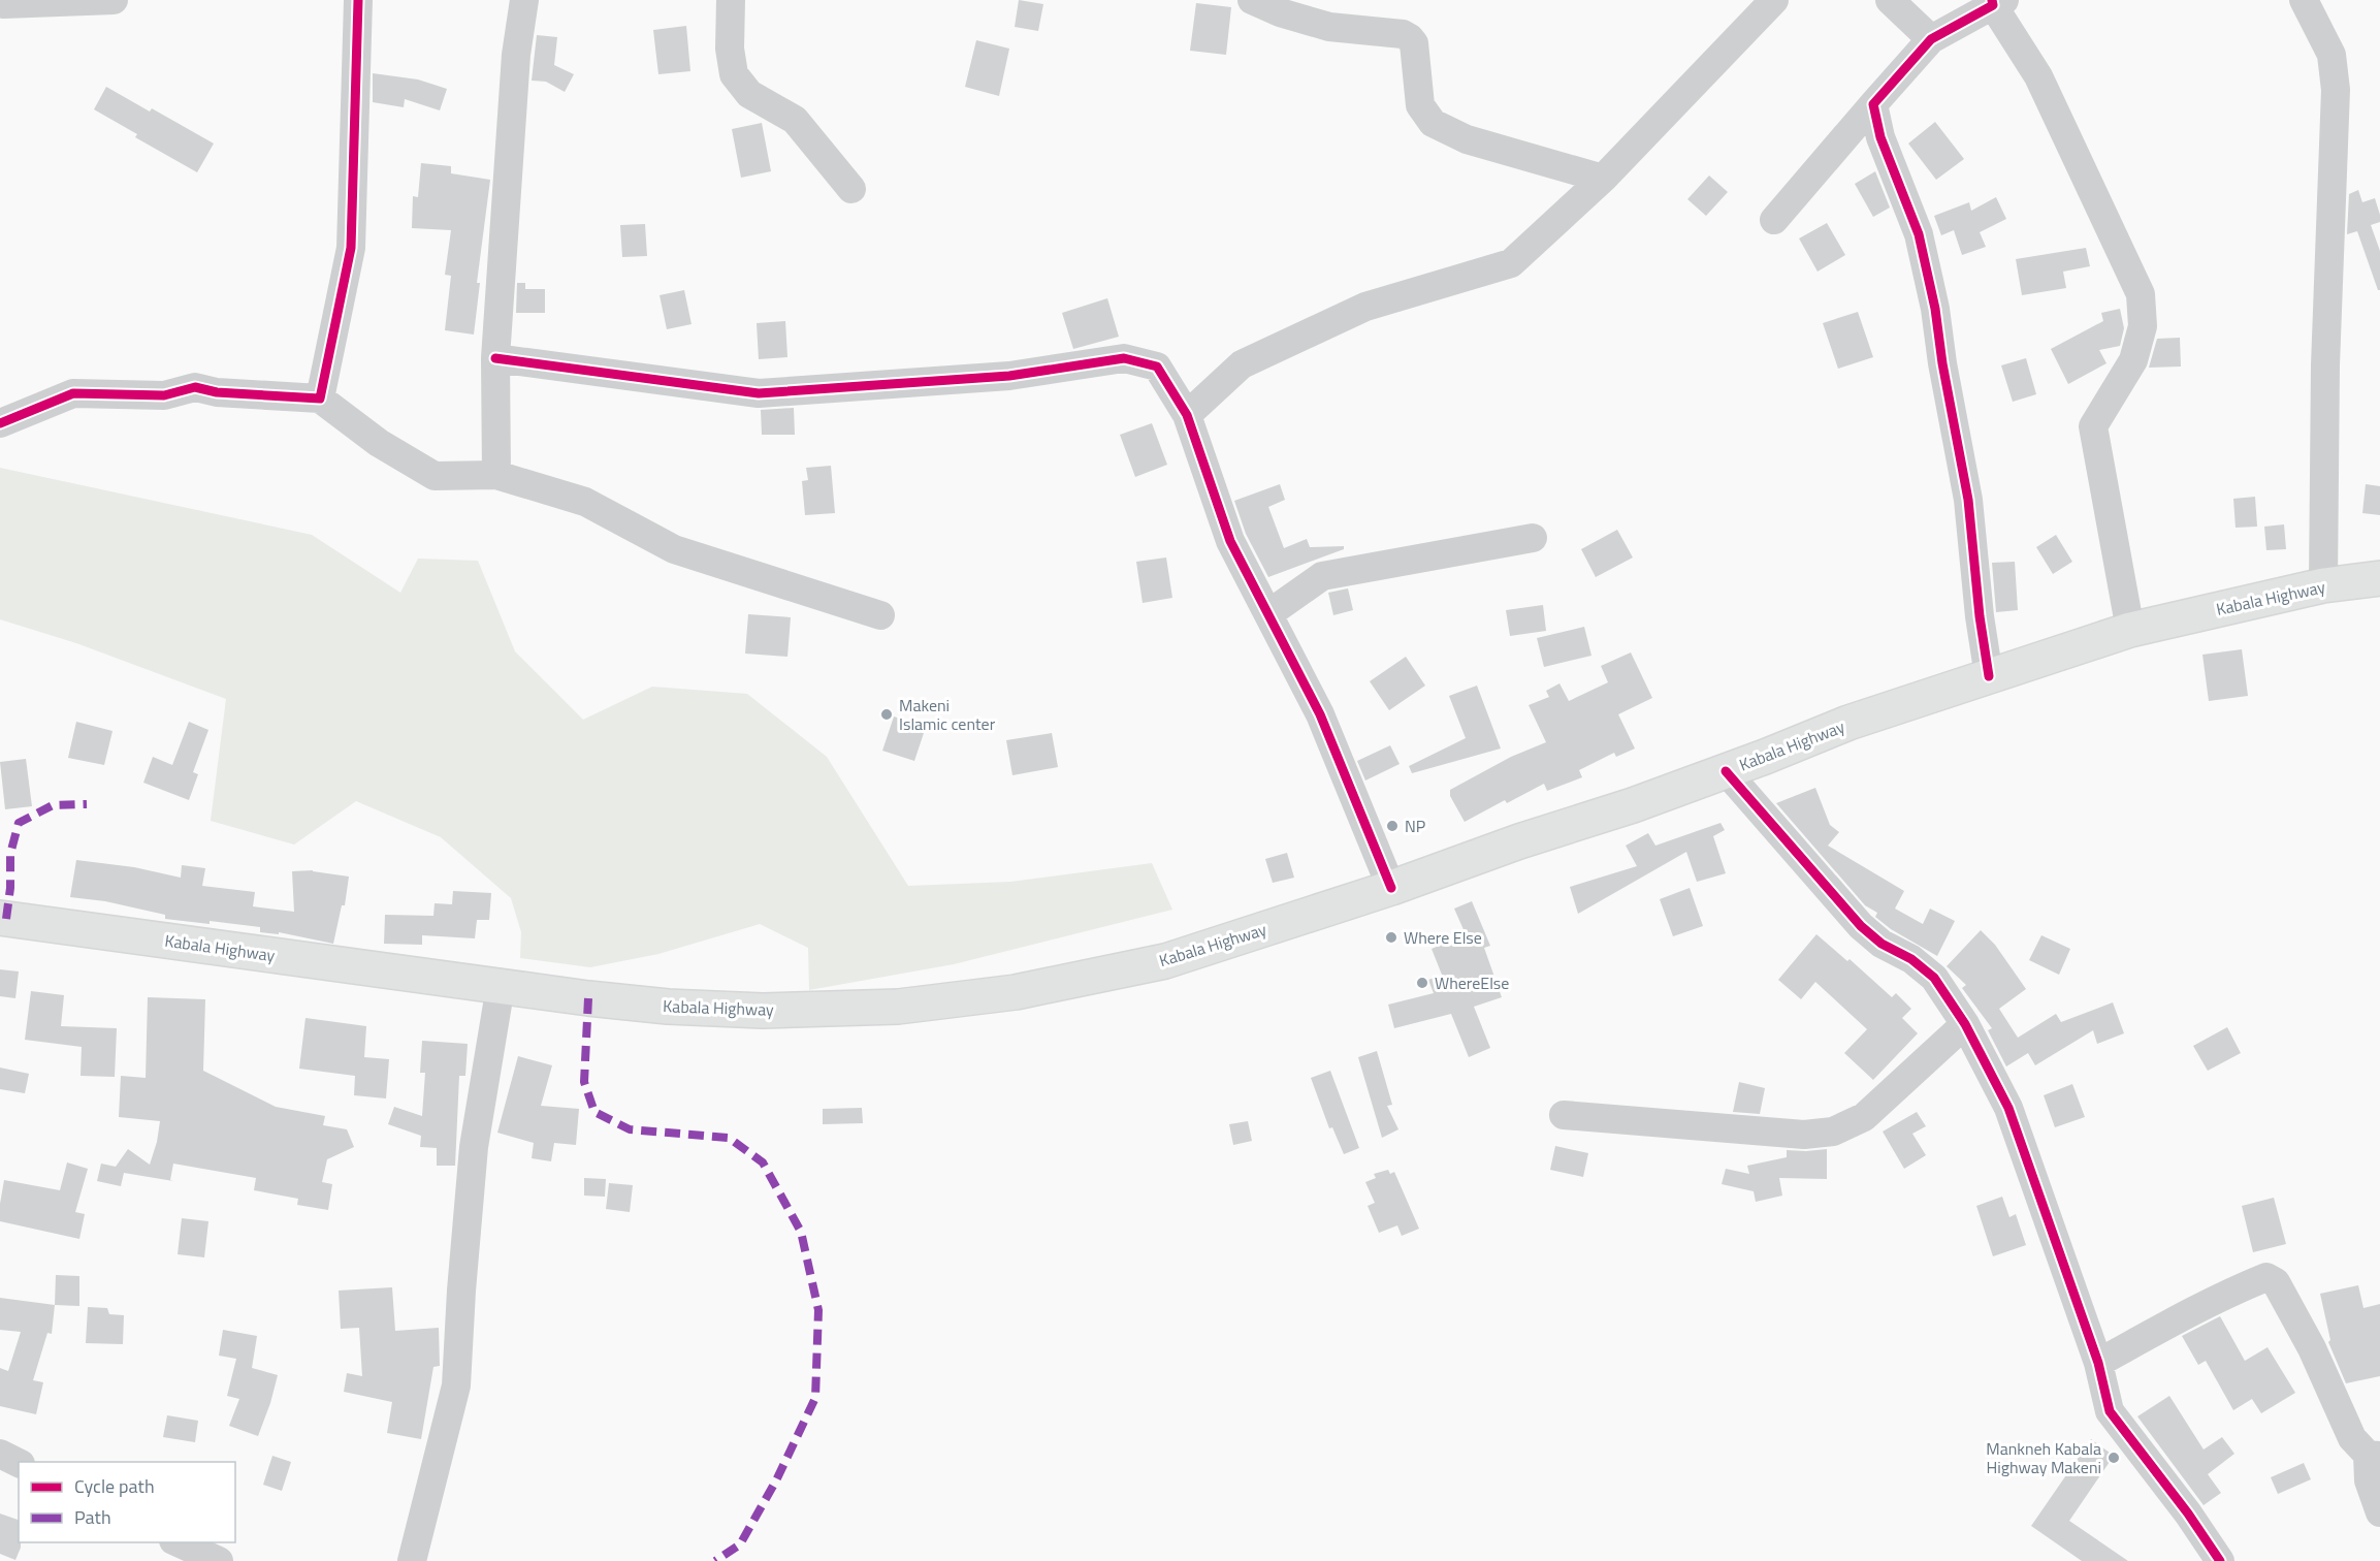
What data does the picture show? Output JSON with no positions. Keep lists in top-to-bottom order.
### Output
{
  "streets": {
    "main road": ["Kabala Highway"]
  },
  "places": [
    "Makeni Islamic center",
    "NP",
    "Where Else",
    "WhereElse",
    "Mankneh Kabala Highway Makeni"
  ],
  "legend": ["Cycle path", "Path"]
}
